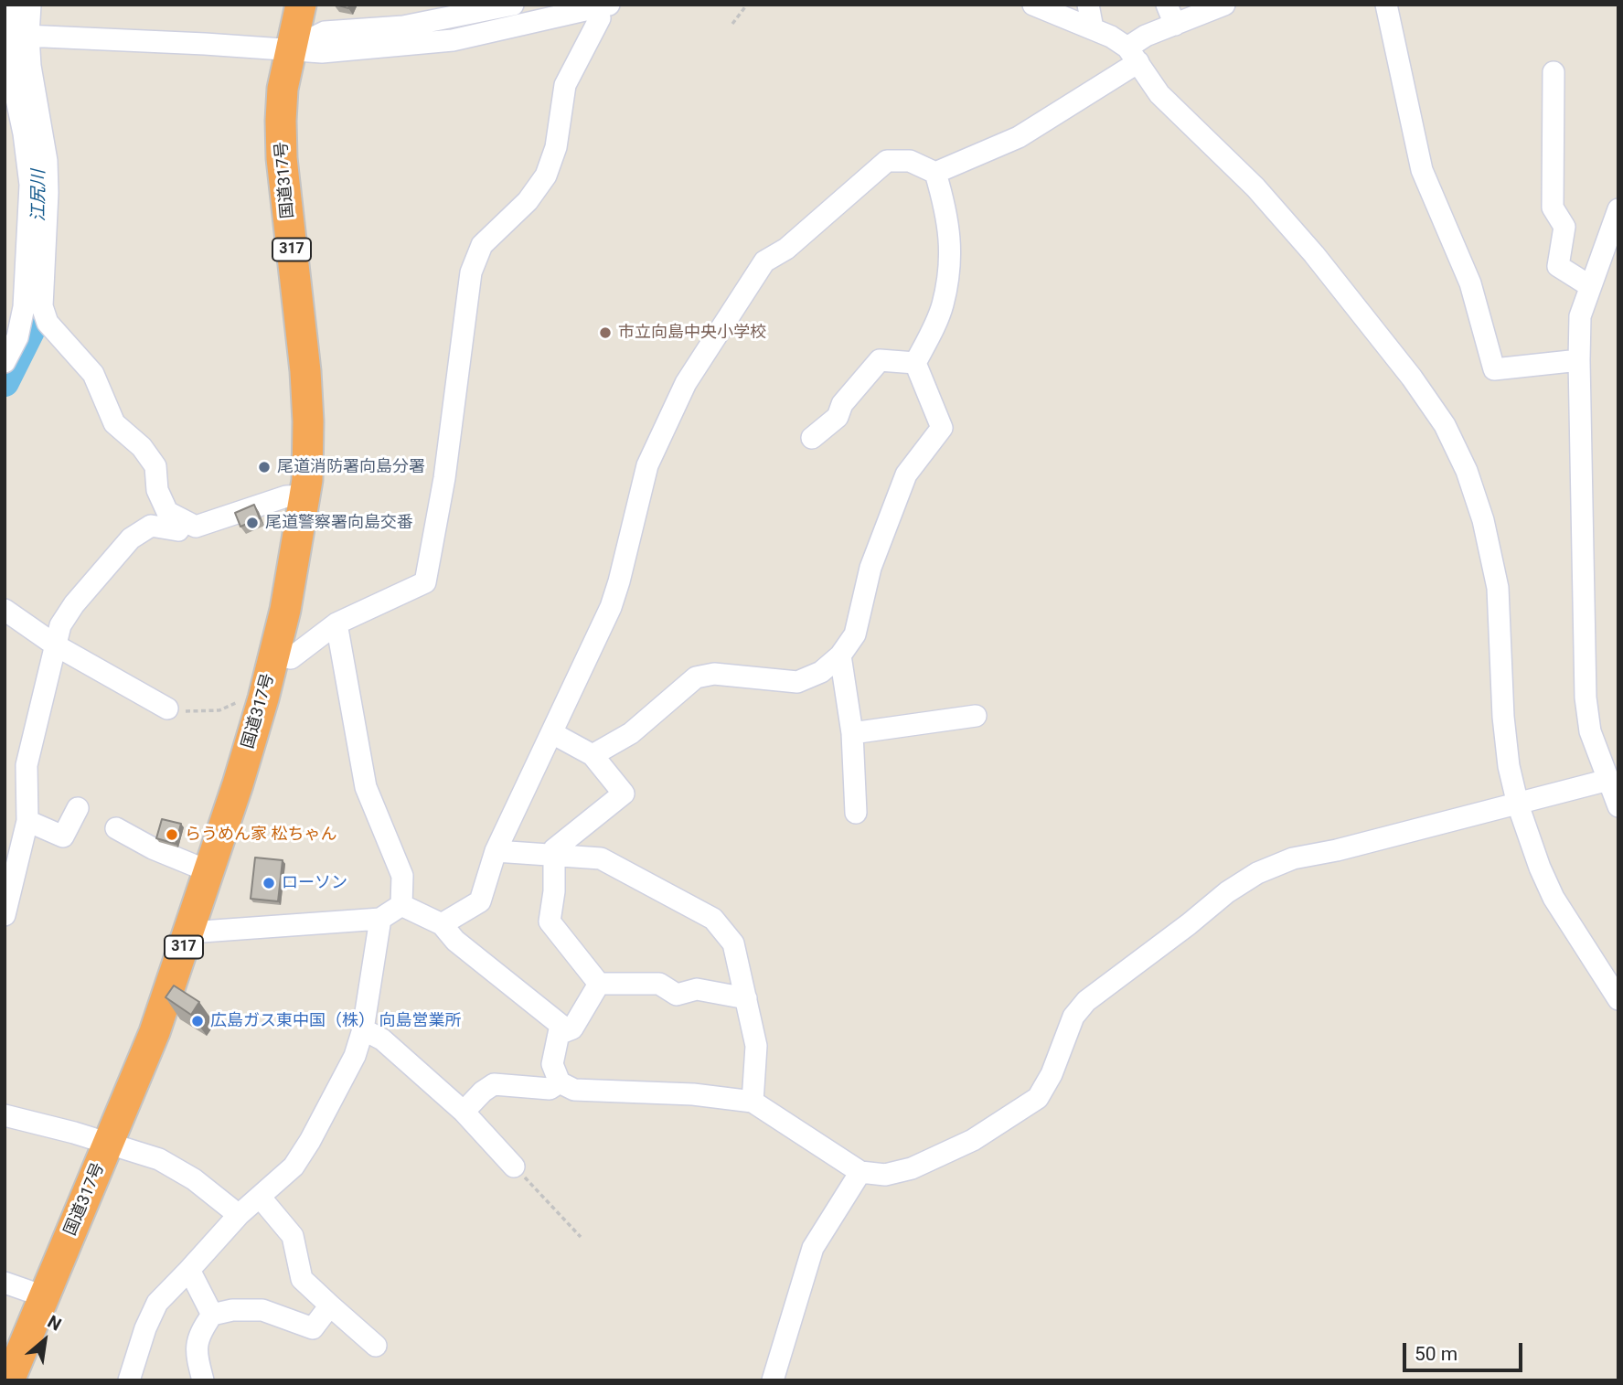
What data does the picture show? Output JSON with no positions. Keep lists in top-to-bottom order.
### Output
{
  "streets": {
    "highway": ["国道317号", "317"]
  },
  "water": ["江尻川"],
  "places": [
    "市立向島中央小学校",
    "尾道消防署向島分署",
    "尾道警察署向島交番",
    "らうめん家 松ちゃん",
    "ローソン",
    "広島ガス東中国（株） 向島営業所"
  ],
  "scale_bar": "50 m",
  "north": "top right"
}
